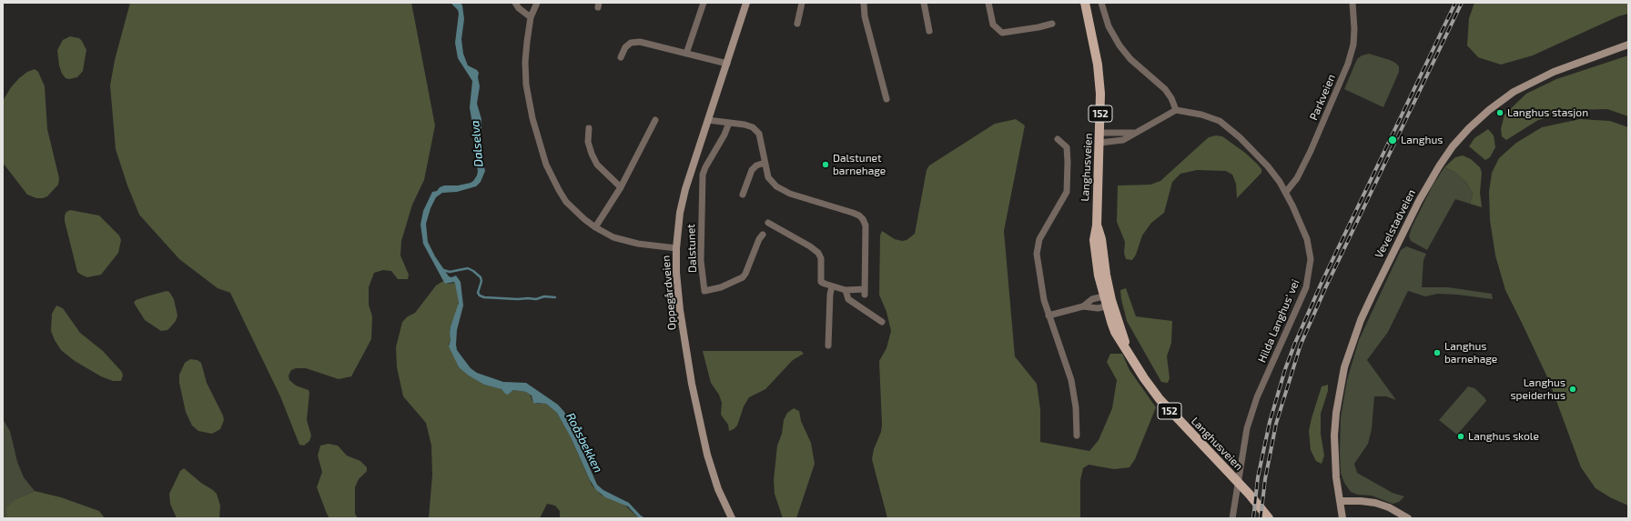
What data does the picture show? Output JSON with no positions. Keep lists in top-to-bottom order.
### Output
{
  "streets": {
    "main road": [
      "152",
      "Langhusveien",
      "Vevelstadveien",
      "Oppegårdveien"
    ],
    "street": ["Parkveien", "Dalstunet", "Hilda Langhus' vei"]
  },
  "crossings": [
    ["Parkveien", "Hilda Langhus' vei"]
  ],
  "water": ["Dalselva", "Roåsbekken"],
  "places": [
    "Langhus stasjon",
    "Langhus",
    "Dalstunet barnehage",
    "Langhus barnehage",
    "Langhus speiderhus",
    "Langhus skole"
  ]
}
